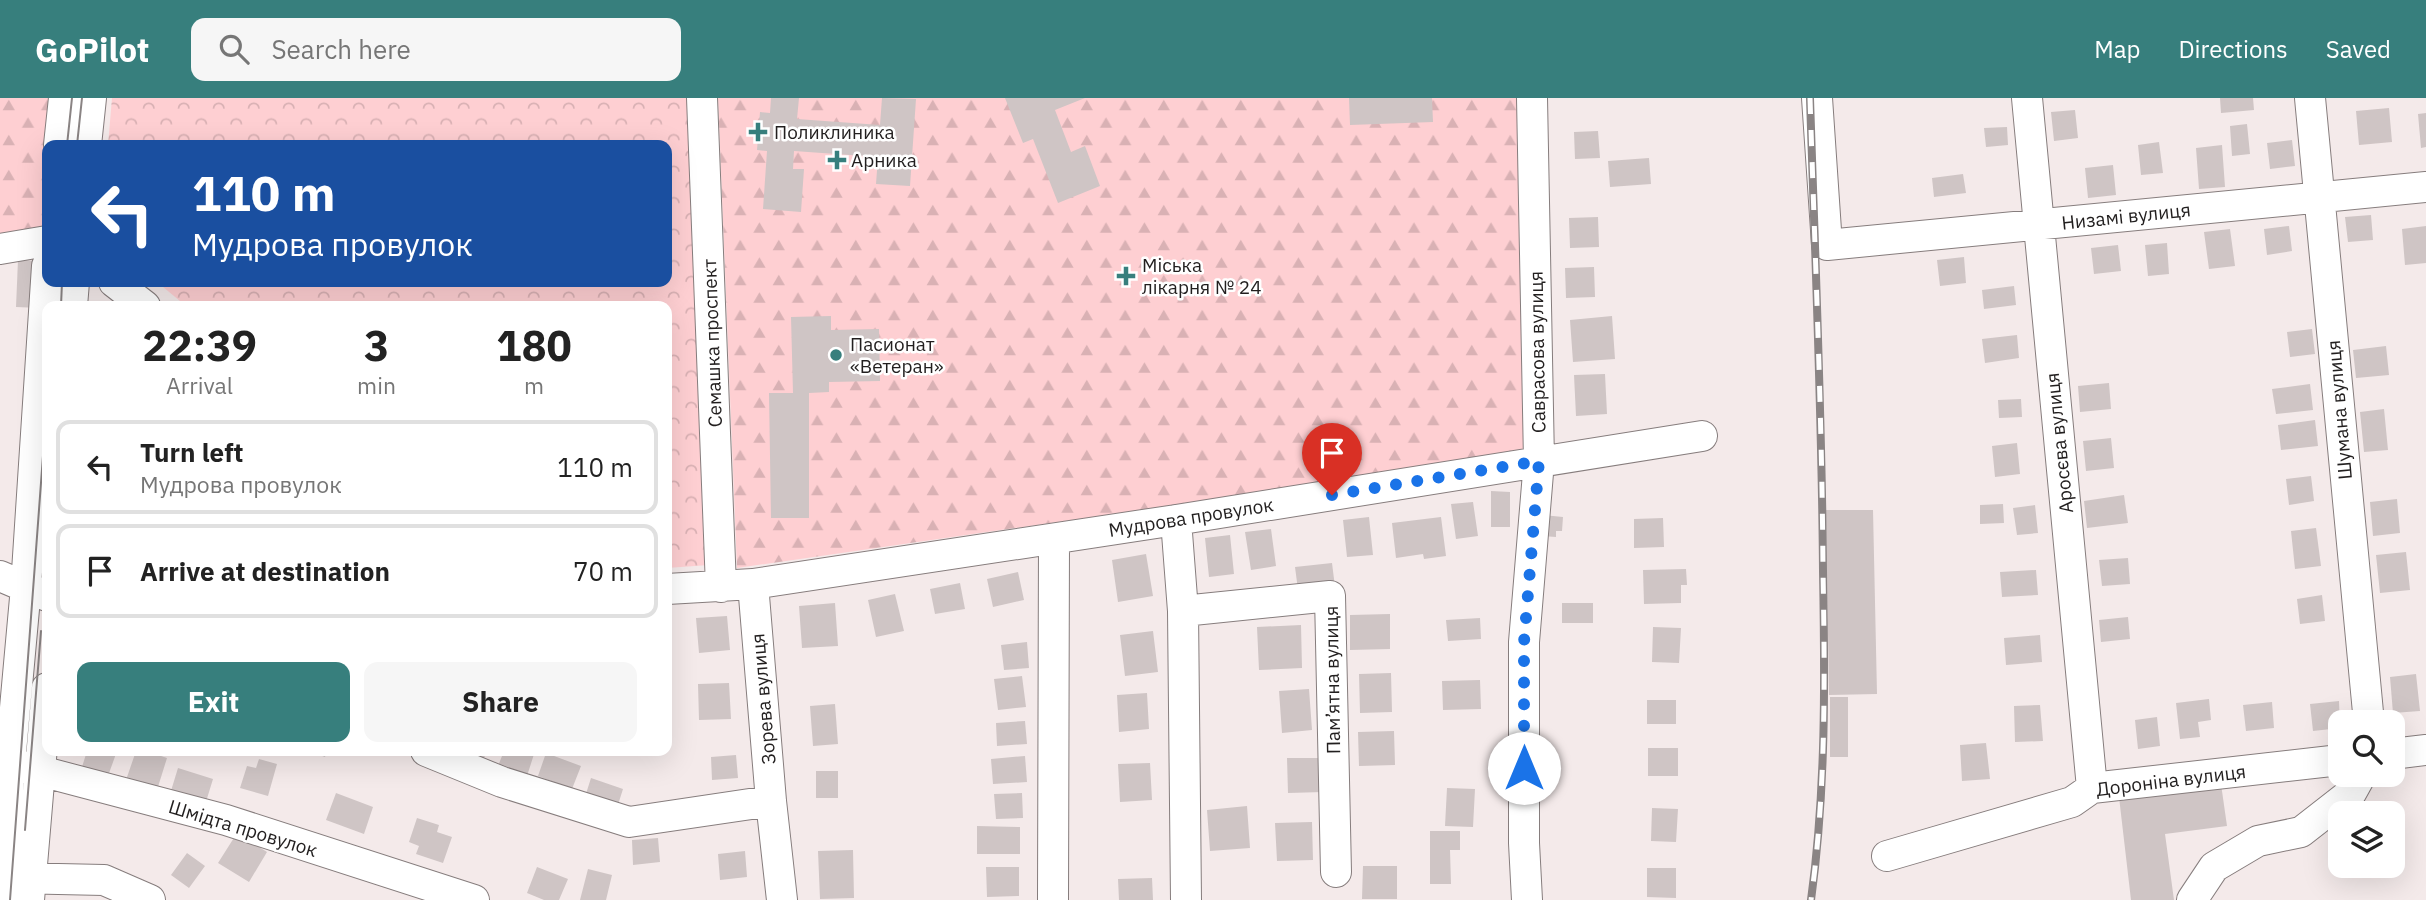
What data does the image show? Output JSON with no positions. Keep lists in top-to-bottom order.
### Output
{
  "streets": {
    "street": [
      "Низамі вулиця",
      "Семашка проспект",
      "Саврасова вулиця",
      "Шумана вулиця",
      "Аросєва вулиця",
      "Мудрова провулок",
      "Пам’ятна вулиця",
      "Зорева вулиця",
      "Дороніна вулиця",
      "Шмідта провулок"
    ]
  },
  "crossings": [
    ["Низамі вулиця", "Шумана вулиця"],
    ["Низамі вулиця", "Аросєва вулиця"],
    ["Саврасова вулиця", "Мудрова провулок"],
    ["Аросєва вулиця", "Дороніна вулиця"],
    ["Мудрова провулок", "Зорева вулиця"]
  ],
  "places": {
    "health": ["Поликлиника", "Арника", "Міська лікарня № 24"],
    "other": ["Пасионат «Ветеран»"]
  },
  "page": {
    "header": "GoPilot",
    "search": "Search here",
    "nav": ["Map", "Directions", "Saved"],
    "turn": ["110 m", "Мудрова провулок"],
    "eta": [
      "22:39",
      "Arrival",
      "3",
      "min",
      "180",
      "m"
    ],
    "list": [
      {
        "name": "Turn left",
        "note": "Мудрова провулок",
        "value": "110 m"
      },
      {
        "name": "Arrive at destination",
        "value": "70 m"
      }
    ],
    "buttons": ["Exit", "Share"]
  }
}
